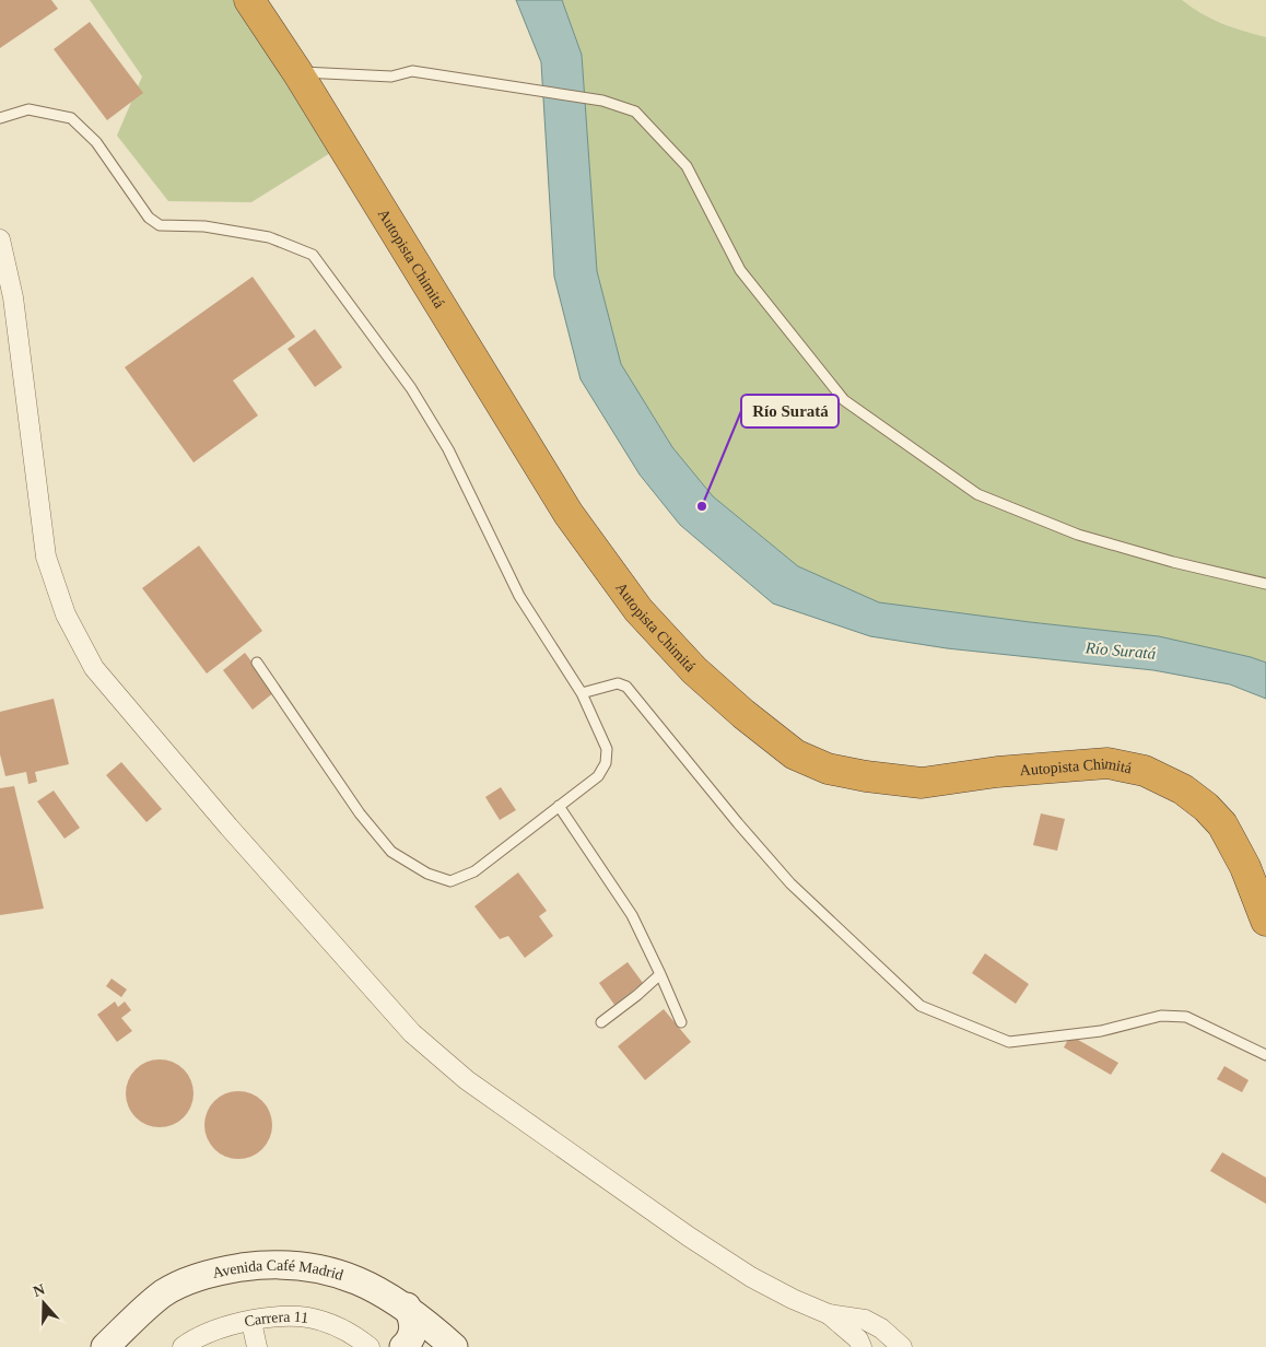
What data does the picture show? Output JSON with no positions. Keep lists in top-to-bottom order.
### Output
{
  "streets": {
    "highway": ["Autopista Chimitá"],
    "street": ["Avenida Café Madrid", "Carrera 11"]
  },
  "water": ["Río Suratá"],
  "places": ["Río Suratá"],
  "north": "top"
}
